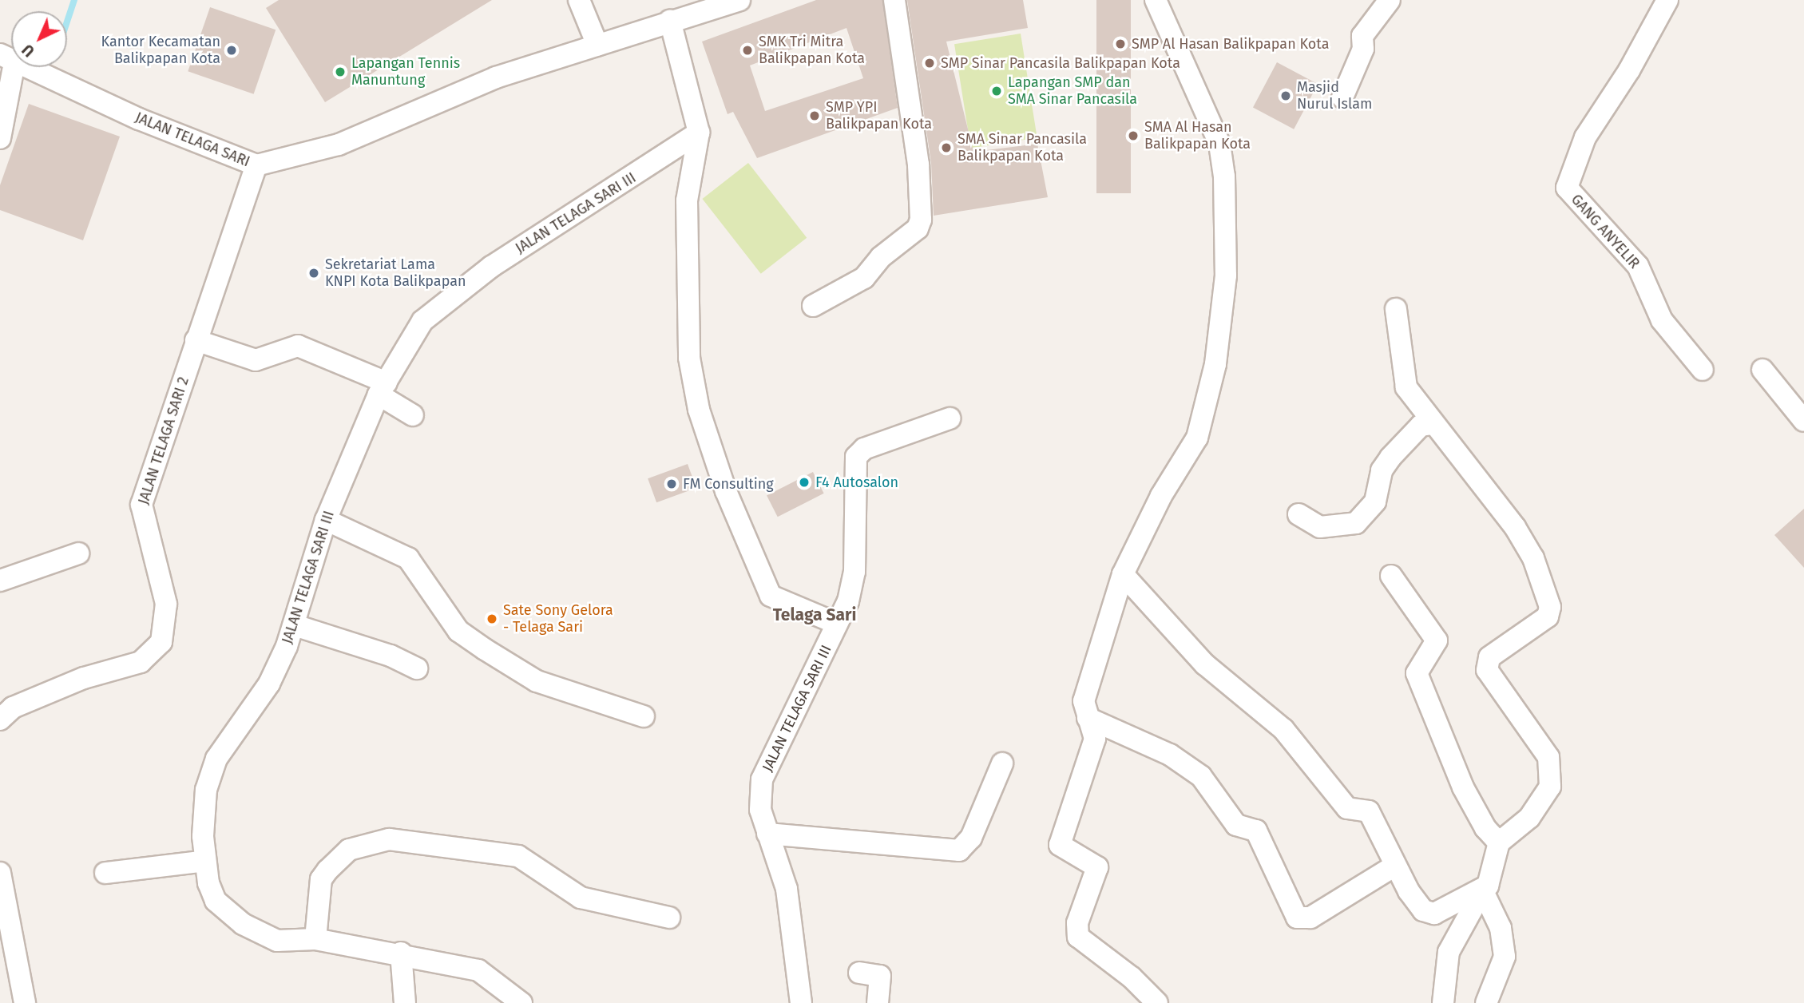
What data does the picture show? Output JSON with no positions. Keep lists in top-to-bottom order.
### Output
{
  "streets": {
    "street": [
      "JALAN TELAGA SARI",
      "JALAN TELAGA SARI III",
      "GANG ANYELIR",
      "JALAN TELAGA SARI 2"
    ]
  },
  "crossings": [
    ["JALAN TELAGA SARI", "JALAN TELAGA SARI 2"]
  ],
  "districts": ["Telaga Sari"],
  "places": [
    "SMP Al Hasan Balikpapan Kota",
    "Kantor Kecamatan Balikpapan Kota",
    "SMK Tri Mitra Balikpapan Kota",
    "SMP Sinar Pancasila Balikpapan Kota",
    "Lapangan Tennis Manuntung",
    "Lapangan SMP dan SMA Sinar Pancasila",
    "Masjid Nurul Islam",
    "SMP YPI Balikpapan Kota",
    "SMA Al Hasan Balikpapan Kota",
    "SMA Sinar Pancasila Balikpapan Kota",
    "Sekretariat Lama KNPI Kota Balikpapan",
    "F4 Autosalon",
    "FM Consulting",
    "Sate Sony Gelora - Telaga Sari"
  ],
  "north": "bottom left"
}
